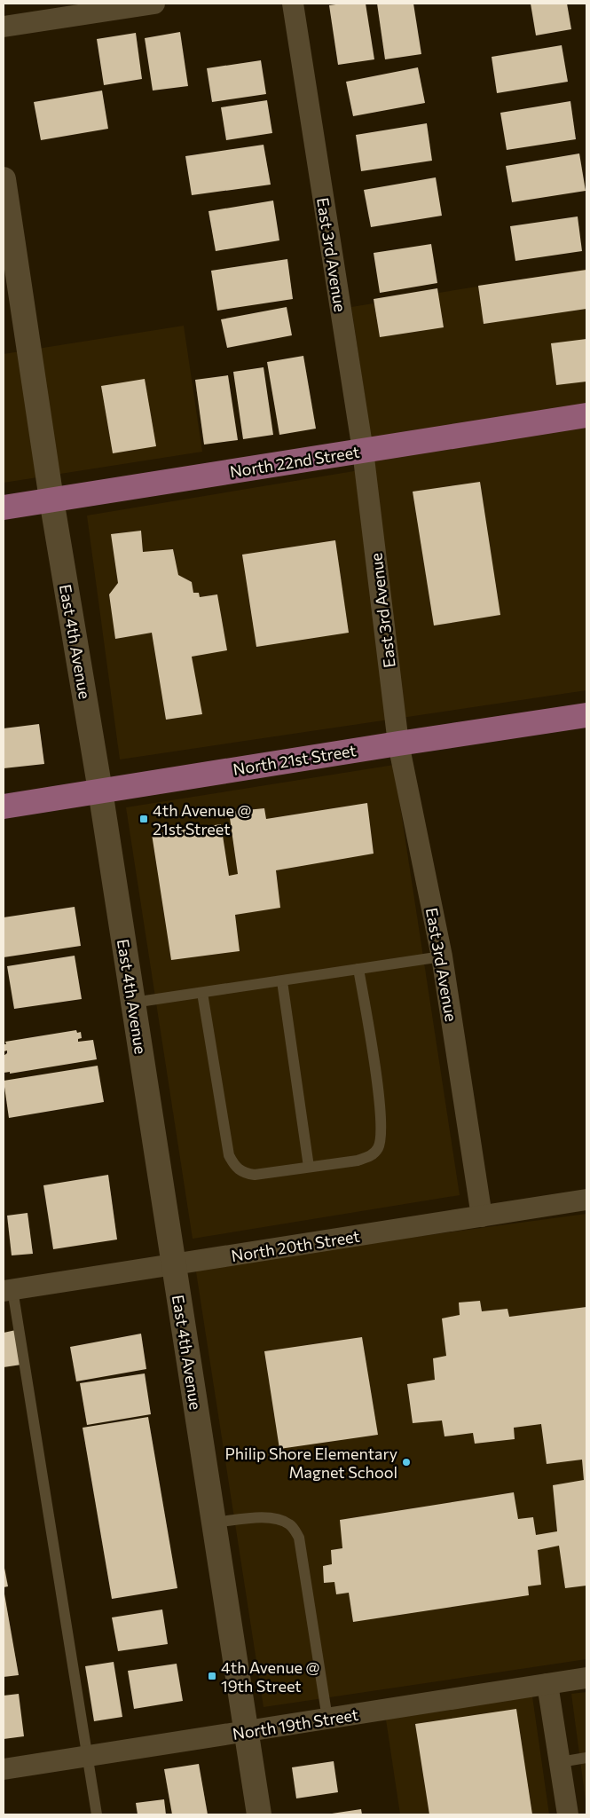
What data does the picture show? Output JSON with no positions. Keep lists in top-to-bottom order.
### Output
{
  "streets": {
    "main road": ["North 22nd Street", "North 21st Street"],
    "street": [
      "East 3rd Avenue",
      "East 4th Avenue",
      "North 20th Street",
      "North 19th Street"
    ]
  },
  "crossings": [
    ["East 3rd Avenue", "North 22nd Street"],
    ["East 3rd Avenue", "North 21st Street"],
    ["East 3rd Avenue", "North 20th Street"],
    ["North 22nd Street", "East 4th Avenue"],
    ["East 4th Avenue", "North 21st Street"],
    ["East 4th Avenue", "North 20th Street"],
    ["East 4th Avenue", "North 19th Street"]
  ],
  "places": {
    "transit": ["4th Avenue @ 21st Street", "4th Avenue @ 19th Street"],
    "other": ["Philip Shore Elementary Magnet School"]
  }
}
